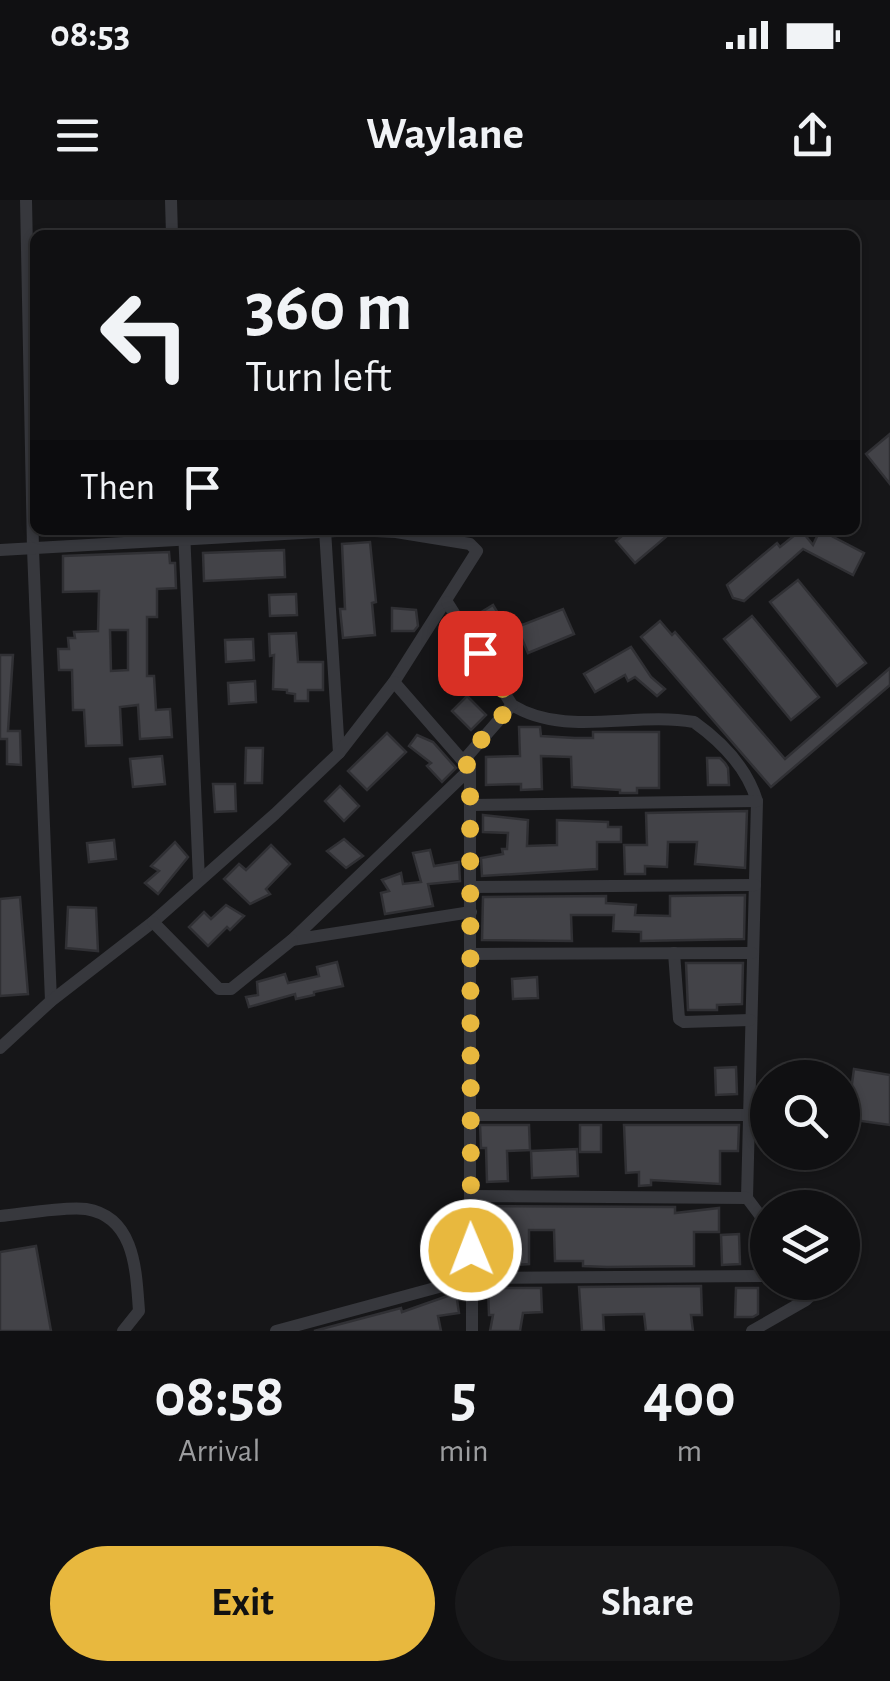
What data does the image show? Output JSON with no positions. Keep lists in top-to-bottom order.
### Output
{
  "page": {
    "status": "08:53",
    "header": "Waylane",
    "turn": ["360 m", "Turn left"],
    "then": "Then",
    "eta": [
      "08:58",
      "Arrival",
      "5",
      "min",
      "400",
      "m"
    ],
    "buttons": ["Exit", "Share"]
  }
}
